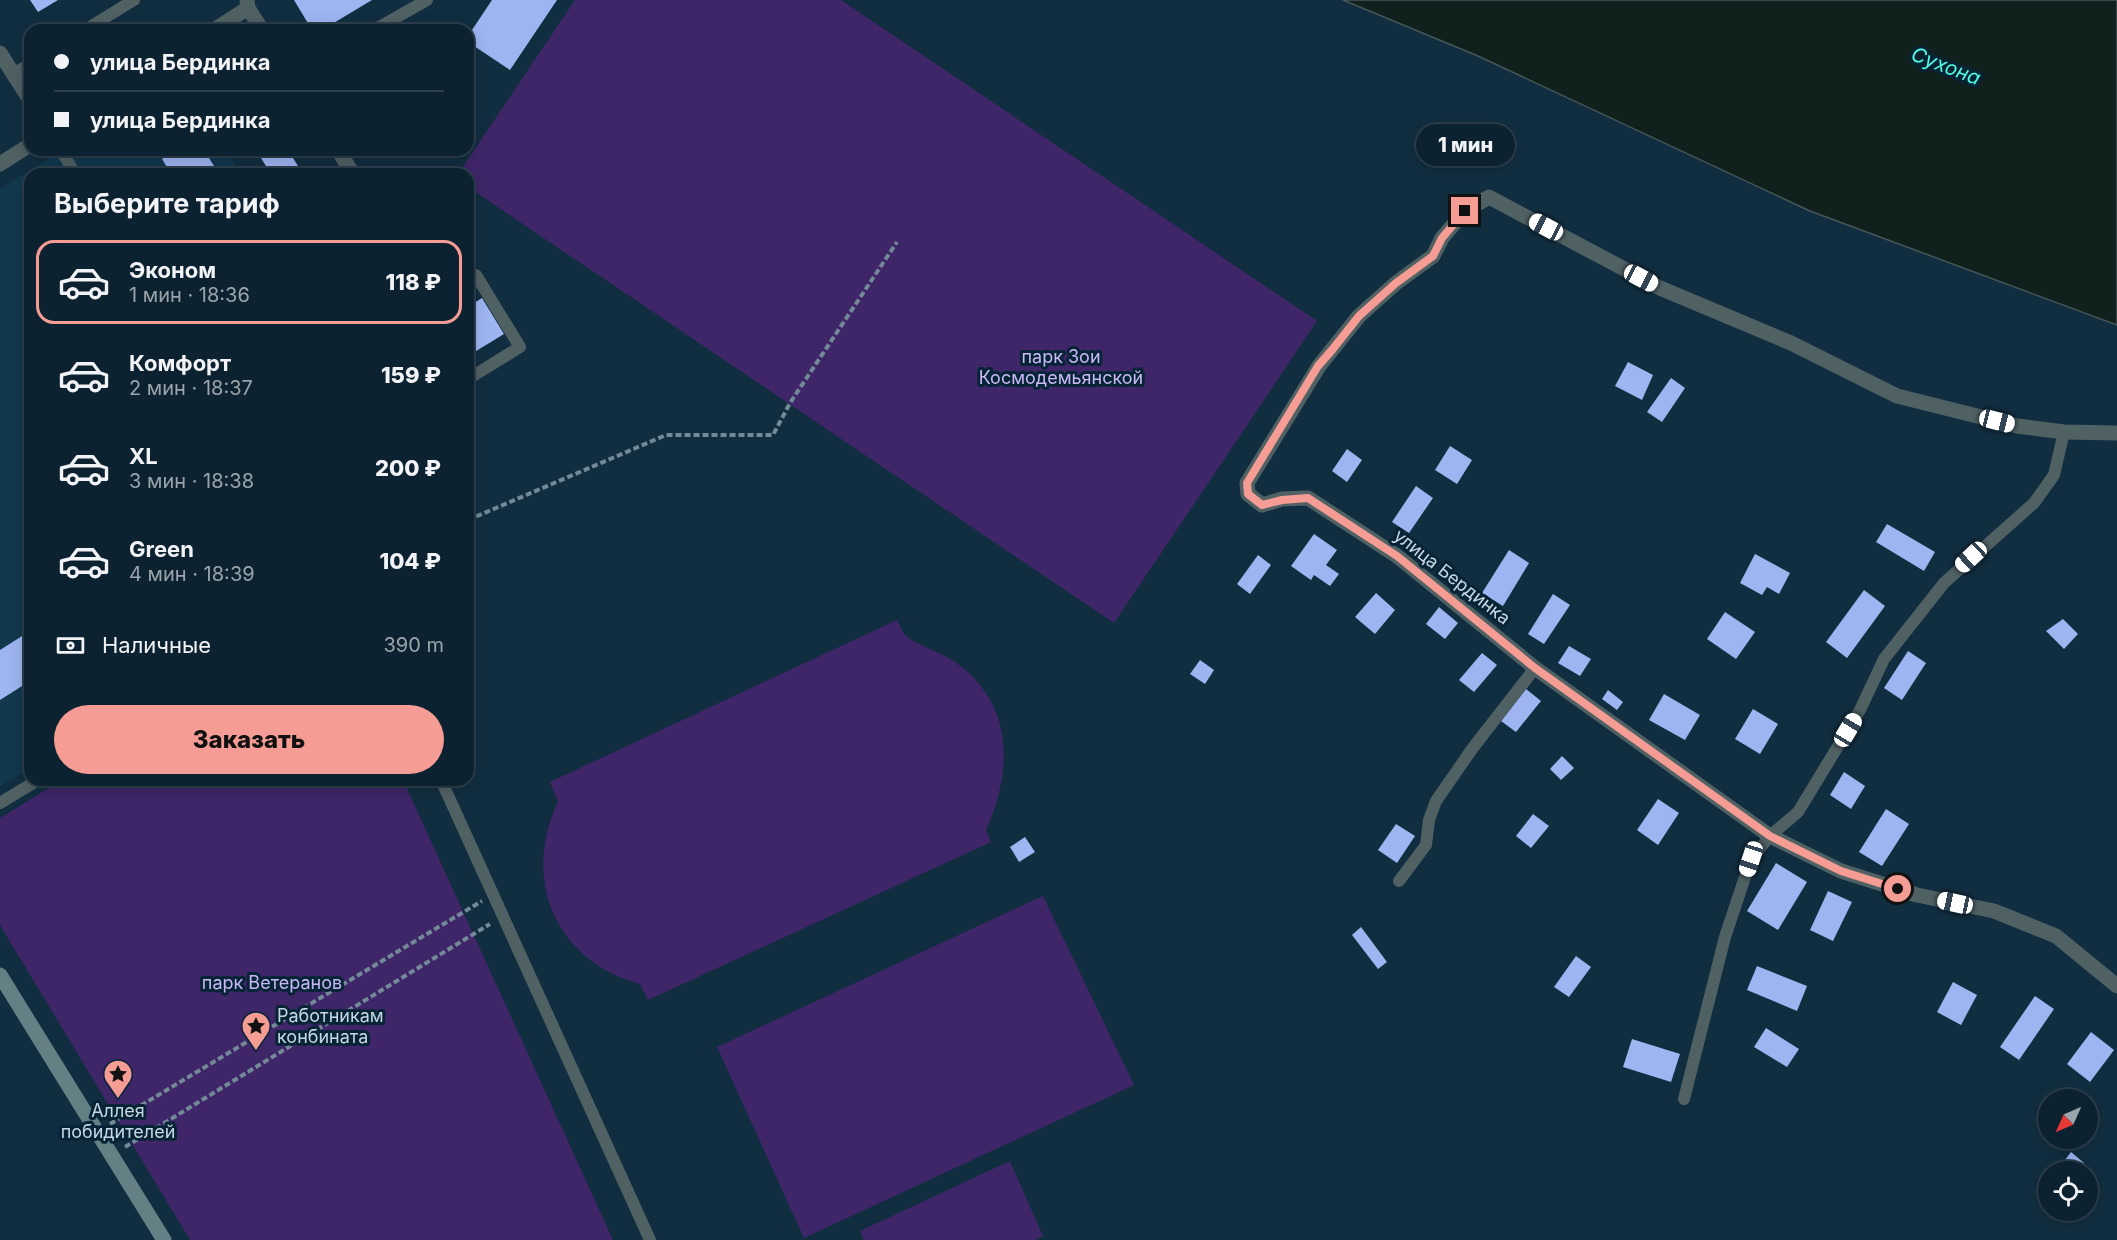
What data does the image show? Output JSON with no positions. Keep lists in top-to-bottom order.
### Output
{
  "streets": {
    "street": ["улица Бердинка"]
  },
  "water": ["Сухона"],
  "parks": ["парк Зои Космодемьянской", "парк Ветеранов"],
  "places": {
    "place": ["Работникам конбината", "Аллея побидителей"]
  },
  "north": "bottom left",
  "page": {
    "banner": ["улица Бердинка", "улица Бердинка"],
    "bubble": "1 мин",
    "heading": "Выберите тариф",
    "list": [
      {
        "name": "Эконом",
        "note": "1 мин · 18:36",
        "value": "118 ₽"
      },
      {
        "name": "Комфорт",
        "note": "2 мин · 18:37",
        "value": "159 ₽"
      },
      {
        "name": "XL",
        "note": "3 мин · 18:38",
        "value": "200 ₽"
      },
      {
        "name": "Green",
        "note": "4 мин · 18:39",
        "value": "104 ₽"
      }
    ],
    "pay": ["Наличные", "390 m"],
    "buttons": "Заказать"
  }
}
